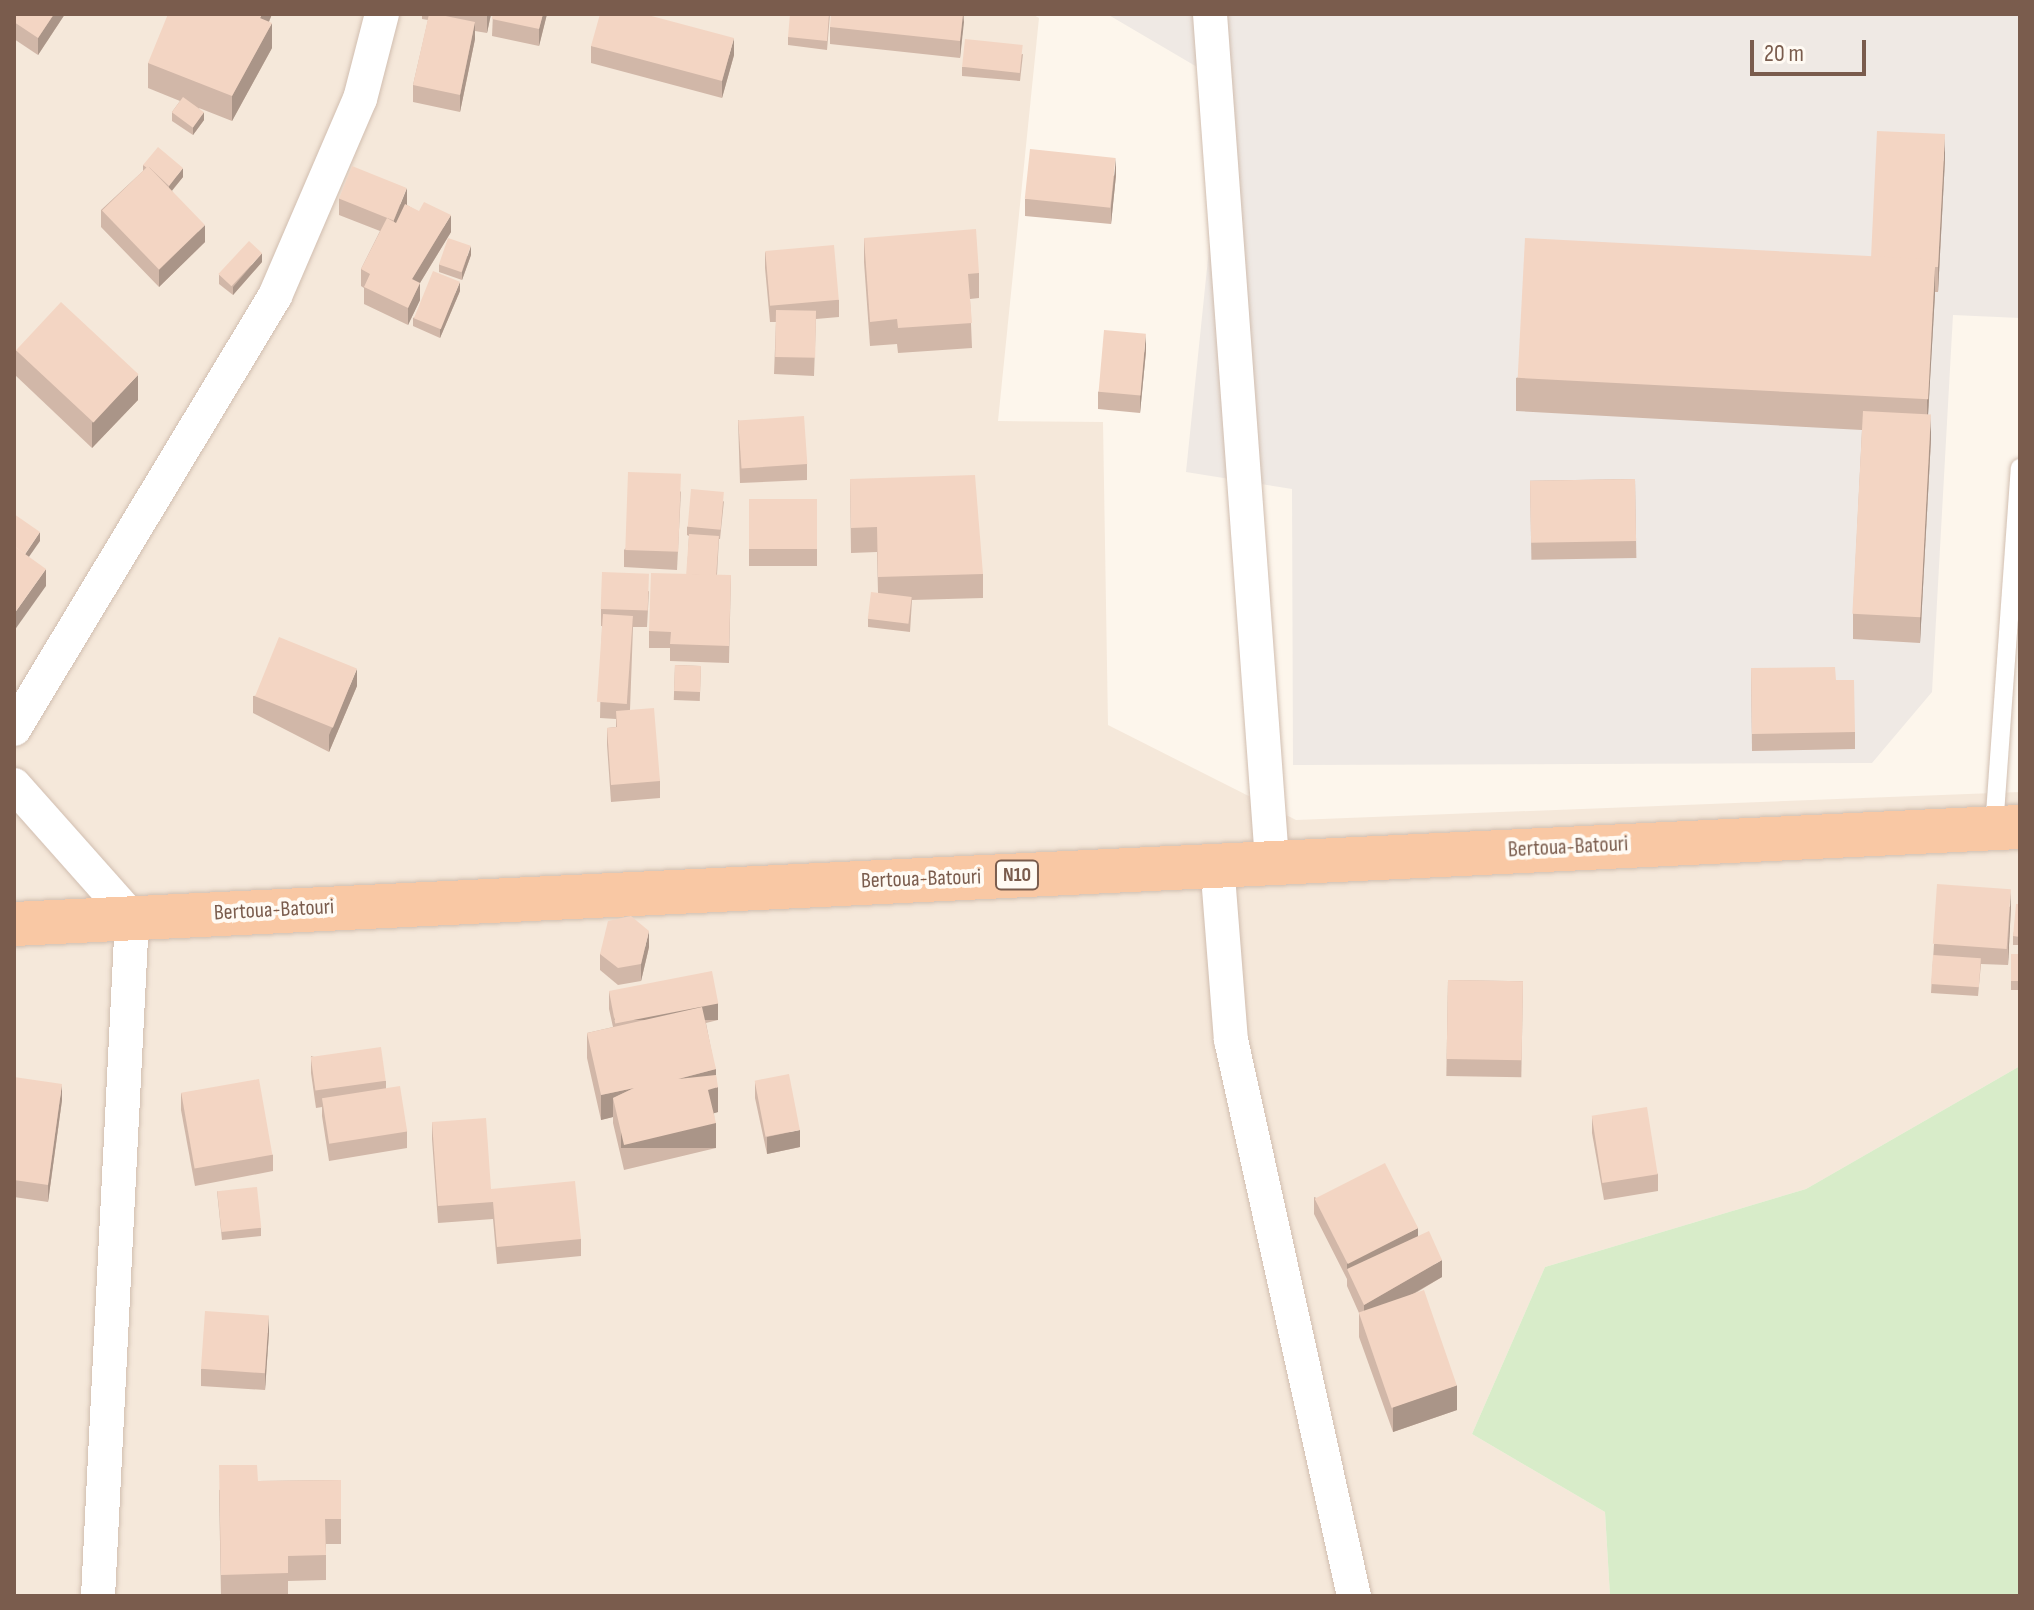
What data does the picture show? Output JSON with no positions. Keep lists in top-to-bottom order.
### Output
{
  "streets": {
    "highway": ["Bertoua-Batouri", "N10"]
  },
  "scale_bar": "20 m"
}
